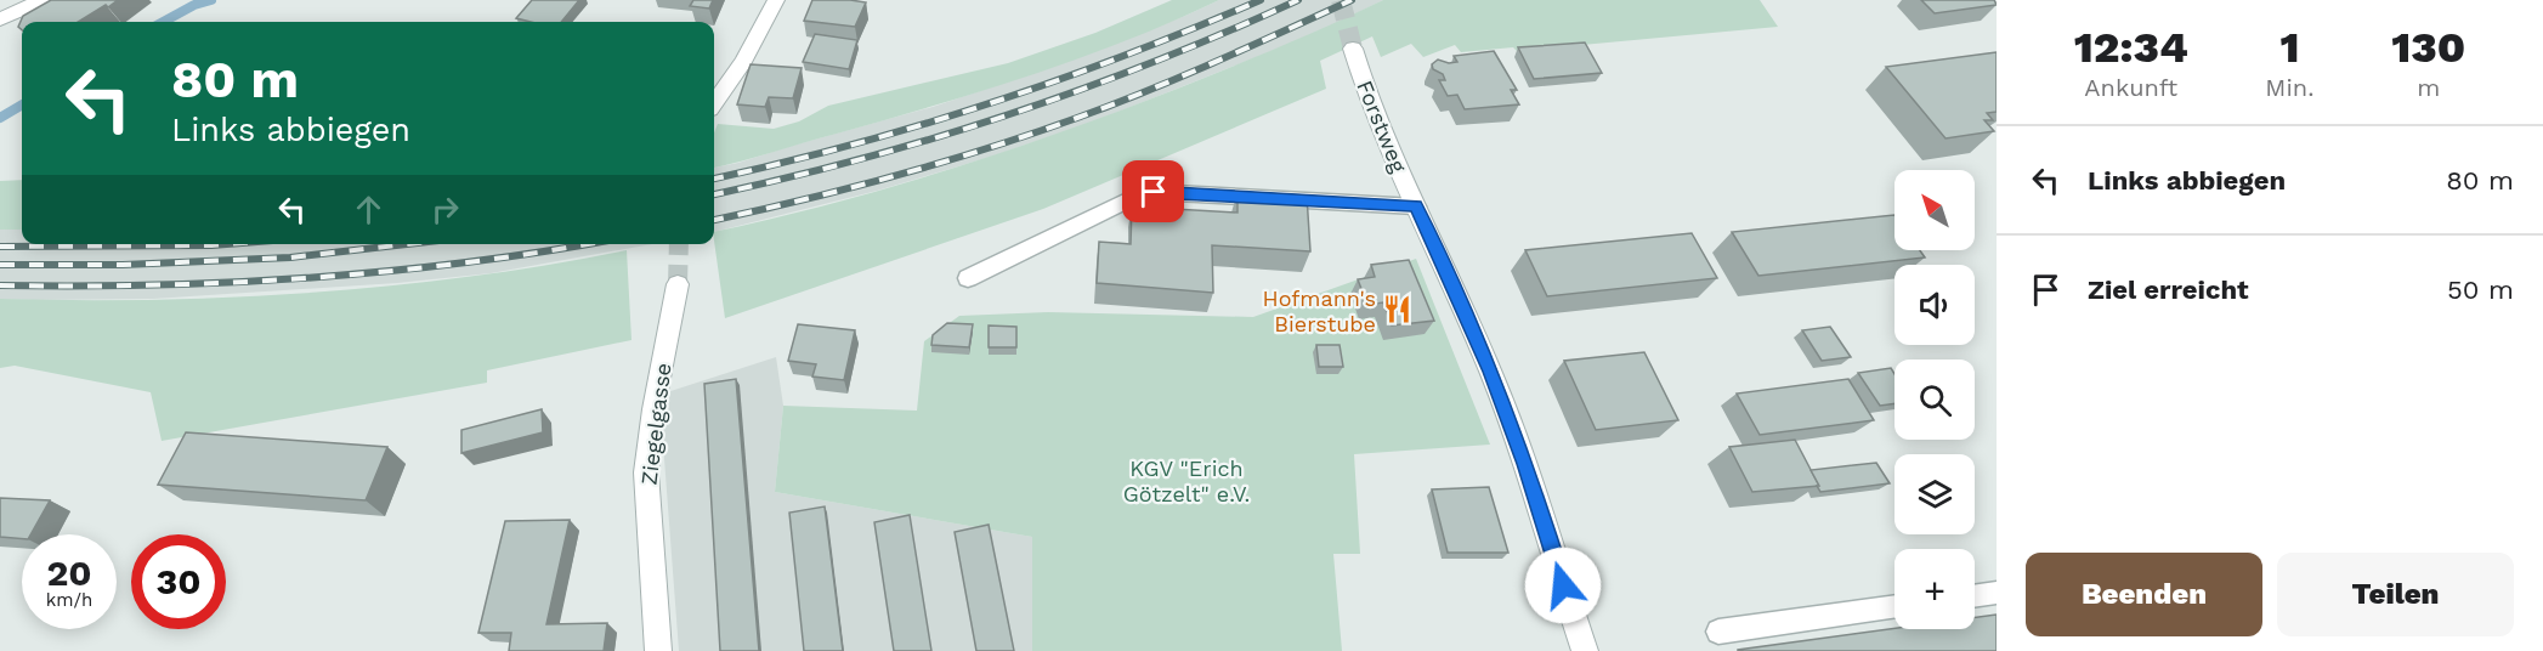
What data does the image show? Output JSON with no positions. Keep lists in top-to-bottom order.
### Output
{
  "streets": {
    "street": ["Forstweg", "Ziegelgasse"]
  },
  "parks": ["KGV \"Erich Götzelt\" e.V."],
  "places": {
    "restaurant": ["Hofmann's Bierstube"]
  },
  "north": "top left",
  "page": {
    "eta": [
      "12:34",
      "Ankunft",
      "1",
      "Min.",
      "130",
      "m"
    ],
    "turn": ["80 m", "Links abbiegen"],
    "list": [
      {
        "name": "Links abbiegen",
        "value": "80 m"
      },
      {
        "name": "Ziel erreicht",
        "value": "50 m"
      }
    ],
    "map_buttons": "+",
    "speed": "20 km/h",
    "limit": "30",
    "buttons": ["Beenden", "Teilen"]
  }
}
